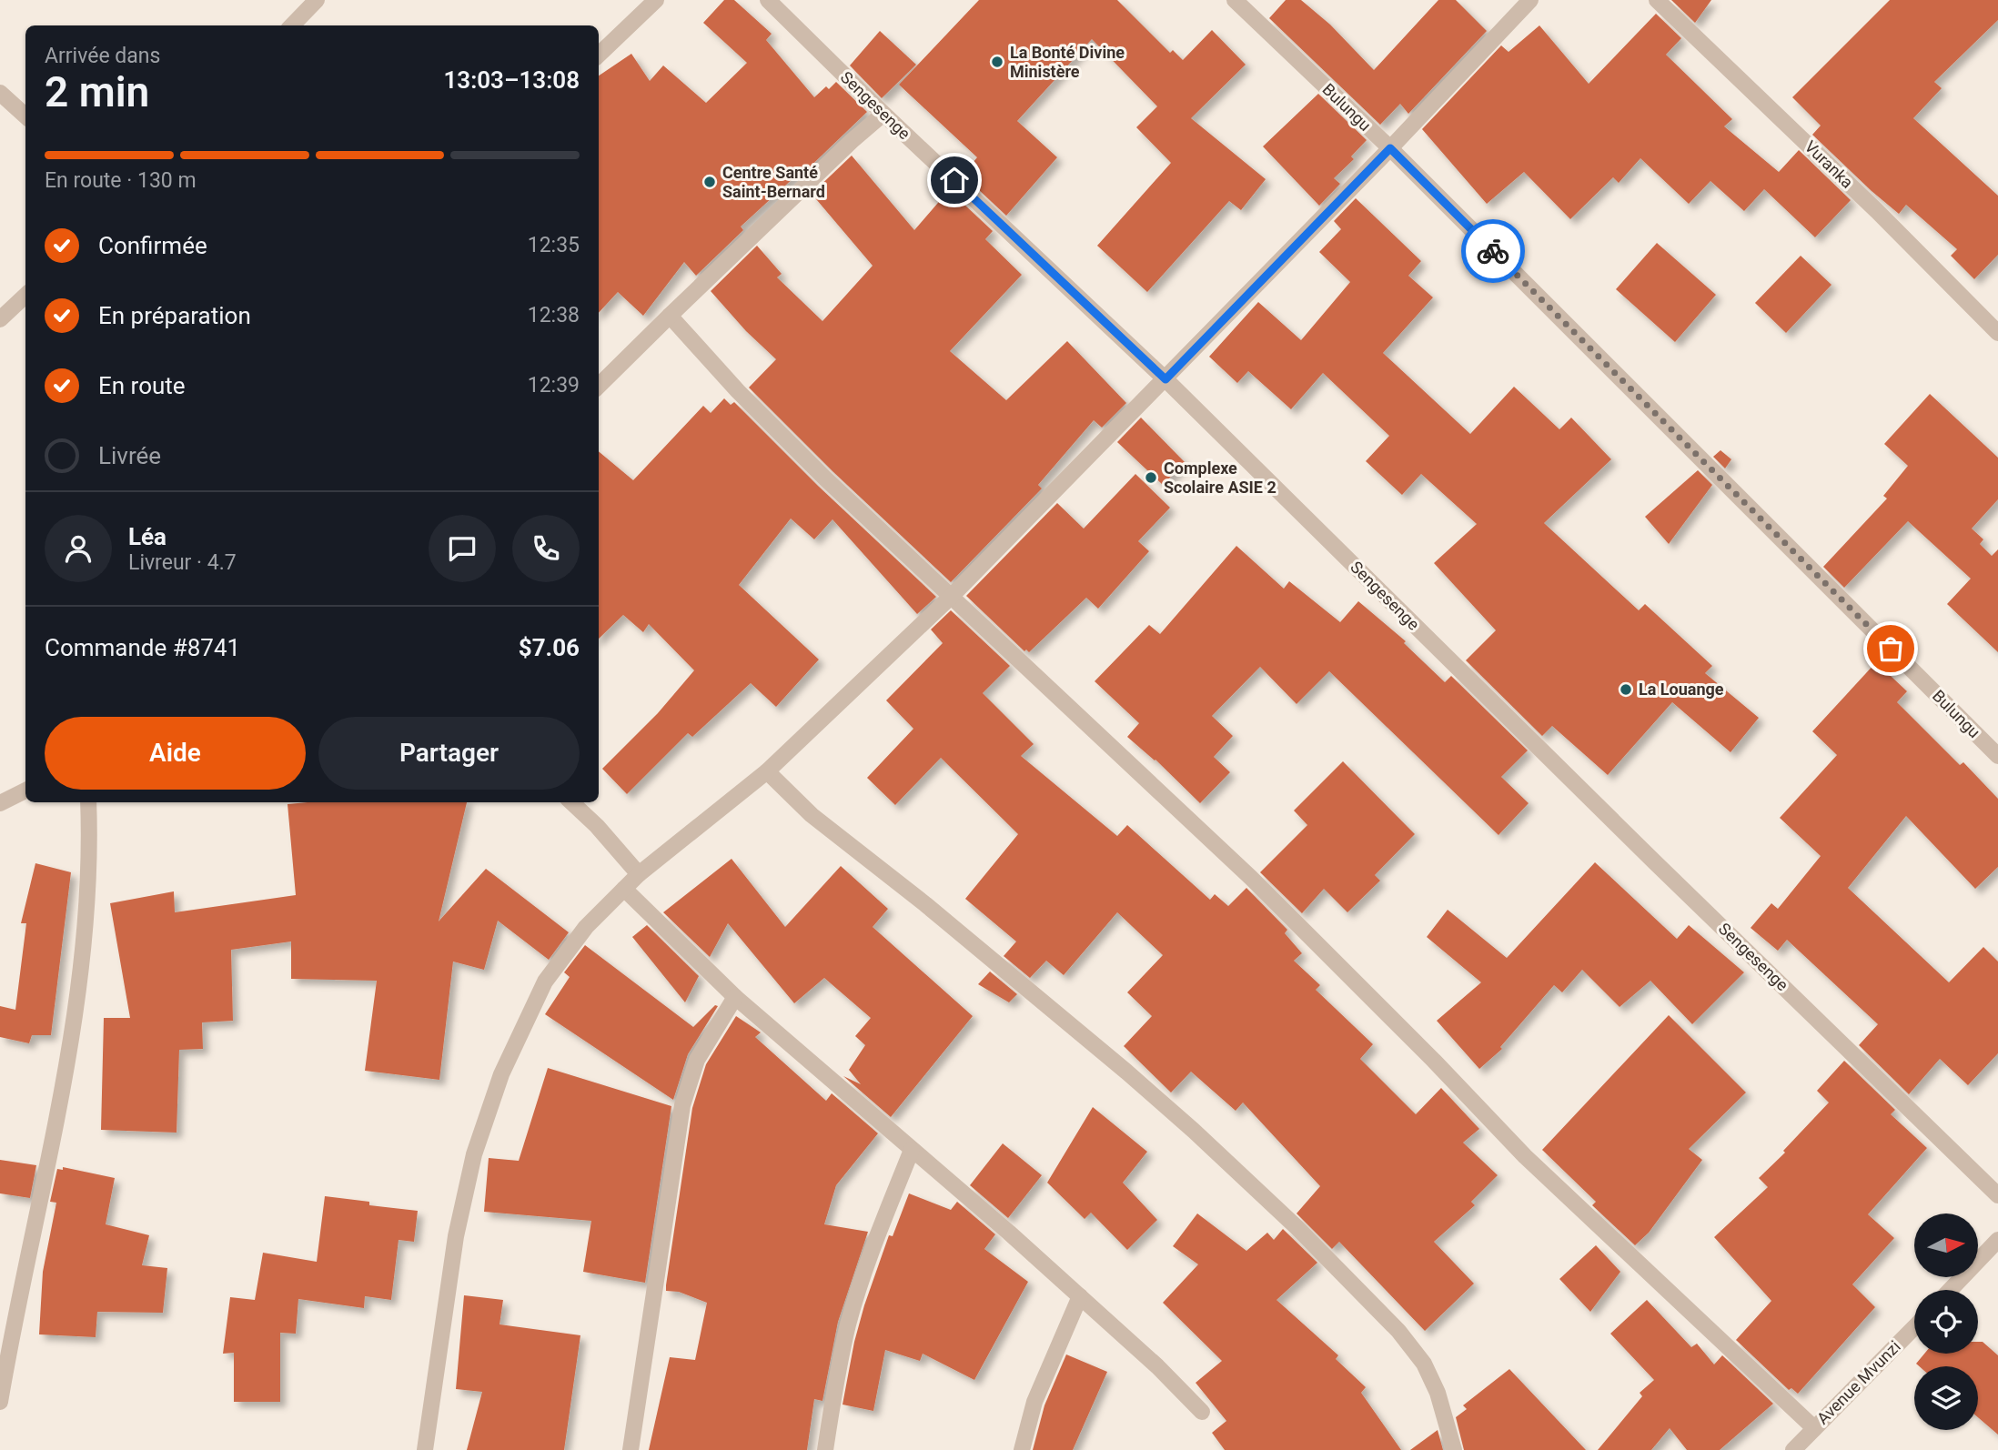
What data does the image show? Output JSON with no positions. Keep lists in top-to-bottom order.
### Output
{
  "streets": {
    "street": [
      "Sengesenge",
      "Bulungu",
      "Vuranka",
      "Avenue Mvunzi"
    ]
  },
  "places": [
    "La Bonté Divine Ministère",
    "Centre Santé Saint-Bernard",
    "Complexe Scolaire ASIE 2",
    "La Louange"
  ],
  "north": "right",
  "page": {
    "heading": ["2 min", "Arrivée dans", "13:03–13:08"],
    "panel": [
      "Léa",
      "Livreur · 4.7",
      "Commande #8741",
      "$7.06"
    ],
    "bar": "En route · 130 m",
    "list": [
      ["Confirmée", "12:35"],
      ["En préparation", "12:38"],
      ["En route", "12:39"],
      "Livrée"
    ],
    "buttons": ["Aide", "Partager"]
  }
}
